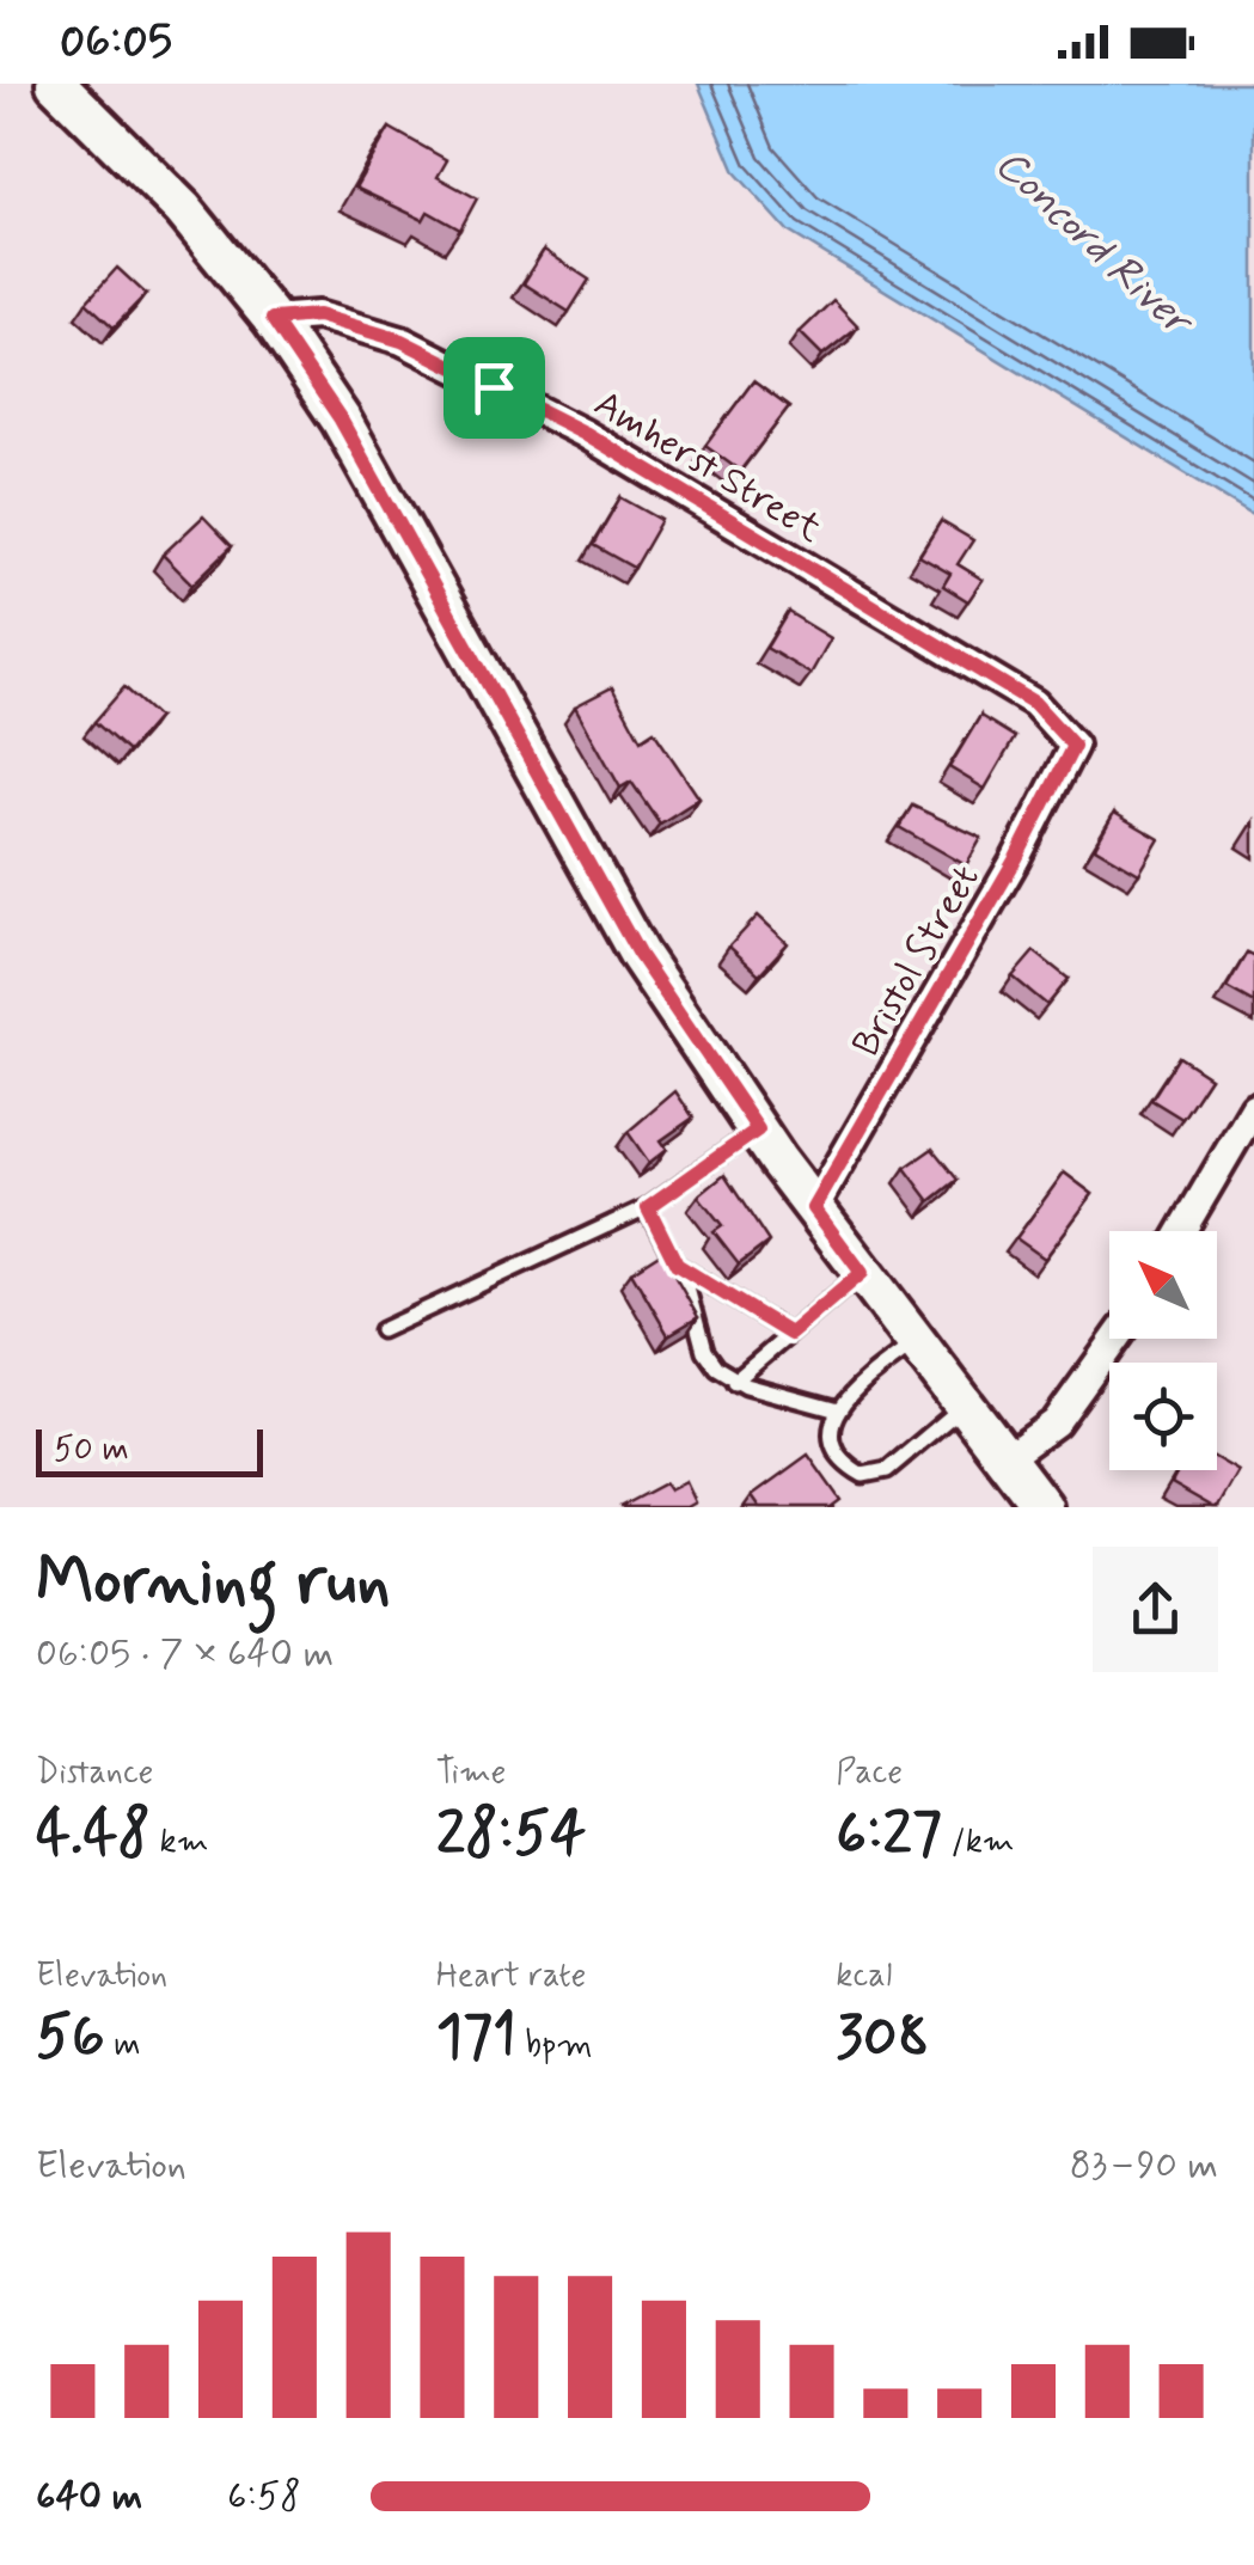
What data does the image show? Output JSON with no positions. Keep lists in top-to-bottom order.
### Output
{
  "streets": {
    "street": ["Amherst Street", "Bristol Street"]
  },
  "crossings": [
    ["Amherst Street", "Bristol Street"]
  ],
  "water": ["Concord River"],
  "scale_bar": "50 m",
  "north": "top left",
  "page": {
    "status": "06:05",
    "scale": "50 m",
    "heading": ["Morning run", "06:05 · 7 × 640 m"],
    "stats": [
      ["Distance", "4.48 km"],
      ["Time", "28:54"],
      ["Pace", "6:27 /km"],
      ["Elevation", "56 m"],
      ["Heart rate", "171 bpm"],
      ["kcal", "308"]
    ],
    "chart": ["Elevation", "83–90 m"],
    "list": [
      {
        "name": "640 m",
        "note": "6:58"
      }
    ]
  }
}
